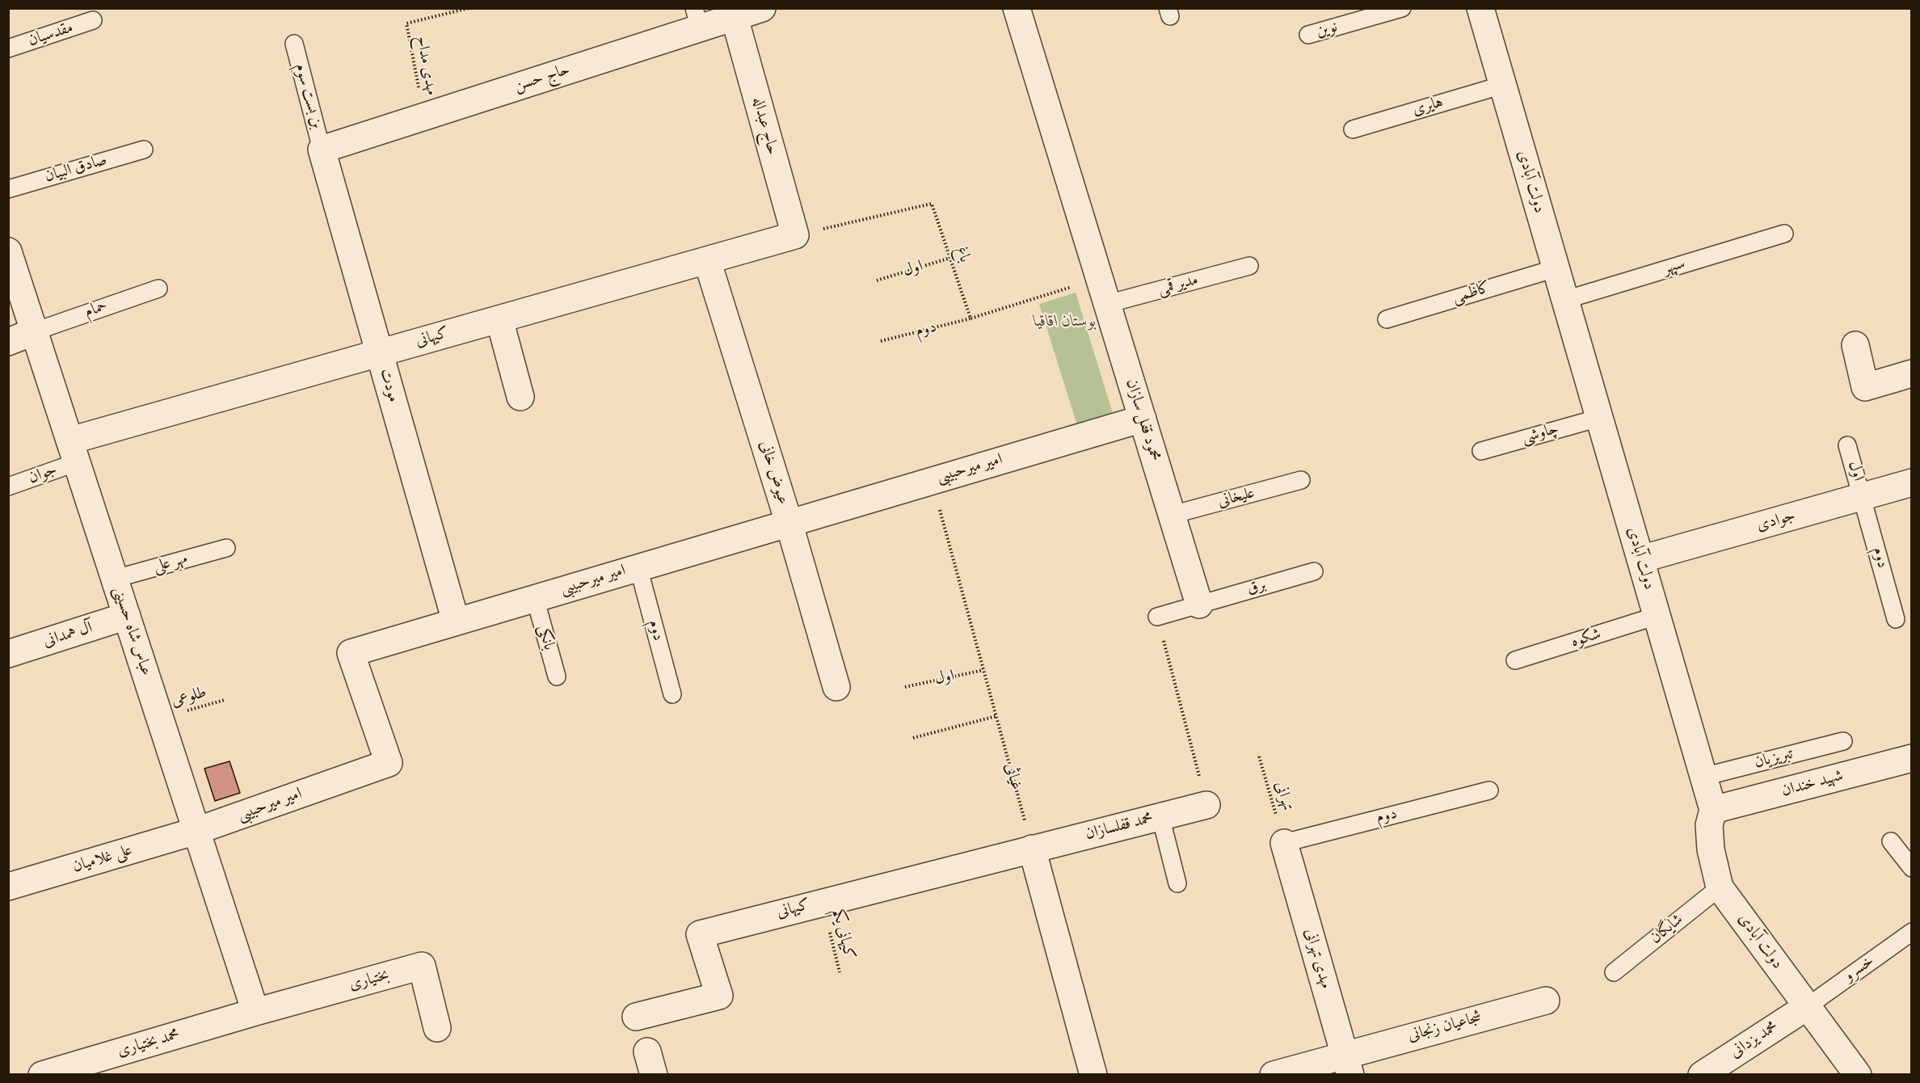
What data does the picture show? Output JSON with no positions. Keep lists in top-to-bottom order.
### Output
{
  "streets": {
    "street": [
      "حاج حسن",
      "حاج عبداله",
      "دولت آبادی",
      "کیهانی",
      "مودت",
      "محمود قفل سازان",
      "امیر میرحبیبی",
      "عیوض خانی",
      "جوادی",
      "عباس شاه حسینی",
      "آل همدانی",
      "شهید خندان",
      "محمد قفلسازان",
      "علی غلامیان",
      "مهدی تهرانی",
      "بختیاری",
      "شجاعیان زنجانی",
      "محمد یزدانی",
      "محمد بختیاری"
    ],
    "lane": [
      "نوین",
      "مقدسیان",
      "بن بست سوم",
      "هایری",
      "صادق البیان",
      "سپهر",
      "اول",
      "مدیر قمی",
      "کاظمی",
      "حمام",
      "دوم",
      "چاوشی",
      "جوان",
      "علیخانی",
      "مهر علی",
      "برق",
      "بانکی",
      "شکوه",
      "تبریزیان",
      "شایگان",
      "خسرو"
    ],
    "path": [
      "مهدی مداح",
      "باغ",
      "طلوعی",
      "غیاثی",
      "تهرانی",
      "کیهانی یکم"
    ]
  },
  "crossings": [
    ["مهدی مداح", "حاج حسن"],
    ["حاج حسن", "بن بست سوم"],
    ["حاج حسن", "حاج عبداله"],
    ["حاج حسن", "مودت"],
    ["بن بست سوم", "مودت"],
    ["هایری", "دولت آبادی"],
    ["حاج عبداله", "باغ"],
    ["حاج عبداله", "کیهانی"],
    ["دولت آبادی", "سپهر"],
    ["دولت آبادی", "کاظمی"],
    ["دولت آبادی", "چاوشی"],
    ["دولت آبادی", "جوادی"],
    ["دولت آبادی", "شکوه"],
    ["دولت آبادی", "تبریزیان"],
    ["دولت آبادی", "شهید خندان"],
    ["دولت آبادی", "شایگان"],
    ["دولت آبادی", "خسرو"],
    ["دولت آبادی", "محمد یزدانی"],
    ["باغ", "اول"],
    ["باغ", "دوم"],
    ["باغ", "کیهانی"],
    ["اول", "دوم"],
    ["اول", "جوادی"],
    ["اول", "غیاثی"],
    ["مدیر قمی", "محمود قفل سازان"],
    ["حمام", "عباس شاه حسینی"],
    ["دوم", "امیر میرحبیبی"],
    ["دوم", "جوادی"],
    ["دوم", "تهرانی"],
    ["دوم", "مهدی تهرانی"],
    ["کیهانی", "مودت"],
    ["کیهانی", "عیوض خانی"],
    ["کیهانی", "جوان"],
    ["کیهانی", "عباس شاه حسینی"],
    ["کیهانی", "غیاثی"],
    ["کیهانی", "محمد قفلسازان"],
    ["کیهانی", "کیهانی یکم"],
    ["مودت", "امیر میرحبیبی"],
    ["محمود قفل سازان", "امیر میرحبیبی"],
    ["محمود قفل سازان", "علیخانی"],
    ["محمود قفل سازان", "برق"],
    ["امیر میرحبیبی", "عیوض خانی"],
    ["امیر میرحبیبی", "عباس شاه حسینی"],
    ["امیر میرحبیبی", "بانکی"],
    ["امیر میرحبیبی", "غیاثی"],
    ["امیر میرحبیبی", "علی غلامیان"],
    ["جوان", "عباس شاه حسینی"],
    ["مهر علی", "عباس شاه حسینی"],
    ["عباس شاه حسینی", "آل همدانی"],
    ["عباس شاه حسینی", "طلوعی"],
    ["عباس شاه حسینی", "علی غلامیان"],
    ["عباس شاه حسینی", "بختیاری"],
    ["عباس شاه حسینی", "محمد بختیاری"],
    ["غیاثی", "محمد قفلسازان"],
    ["تهرانی", "مهدی تهرانی"],
    ["مهدی تهرانی", "شجاعیان زنجانی"],
    ["خسرو", "محمد یزدانی"],
    ["بختیاری", "محمد بختیاری"]
  ],
  "parks": ["بوستان اقاقیا"]
}
